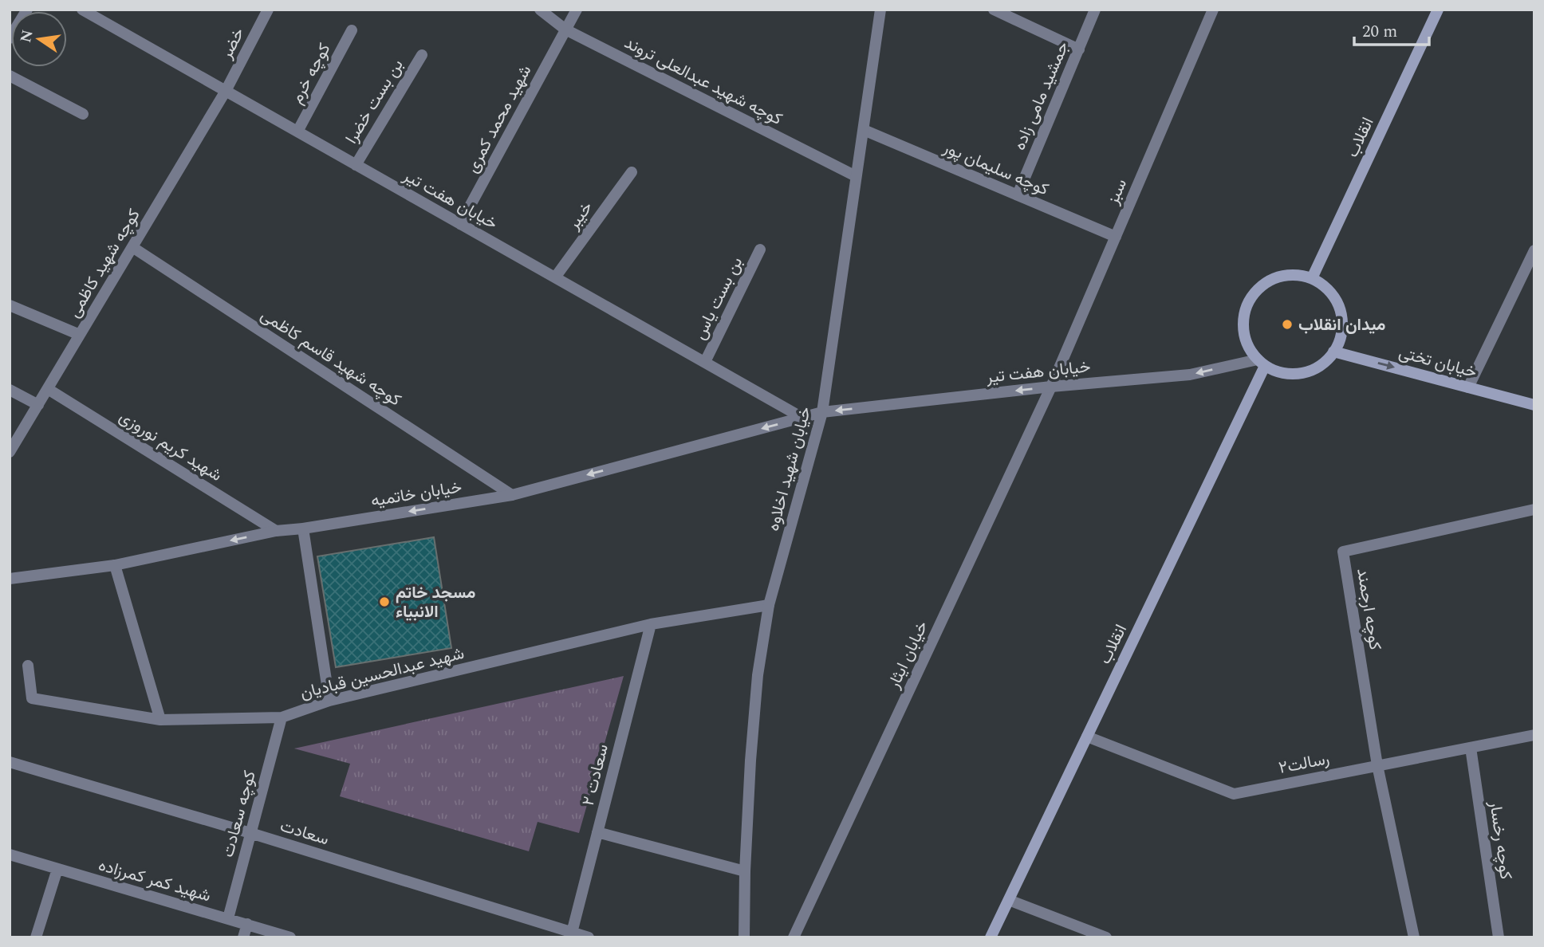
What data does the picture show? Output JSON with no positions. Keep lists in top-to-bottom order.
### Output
{
  "streets": {
    "main road": ["انقلاب", "خیابان تختی"],
    "street": [
      "خضر",
      "کوچه خرم",
      "کوچه شهید عبدالعلی تروند",
      "جمشید مامی زاده",
      "بن بست خضرا",
      "شهید محمد کمری",
      "کوچه سلیمان پور",
      "سبز",
      "خیابان هفت تیر",
      "خیبر",
      "کوچه شهید کاظمی",
      "بن بست یاس",
      "کوچه شهید قاسم کاظمی",
      "شهید کریم نوروزی",
      "خیابان شهید اخلاوه",
      "خیابان خاتمیه",
      "کوچه ارجمند",
      "خیابان ایثار",
      "شهید عبدالحسین قبادیان",
      "رسالت۲",
      "سعادت ۲",
      "کوچه سعادت",
      "سعادت",
      "کوچه رخسار",
      "شهید کمر کمرزاده"
    ]
  },
  "crossings": [
    ["خضر", "خیابان هفت تیر"],
    ["خضر", "کوچه شهید کاظمی"],
    ["کوچه خرم", "خیابان هفت تیر"],
    ["کوچه شهید عبدالعلی تروند", "شهید محمد کمری"],
    ["کوچه شهید عبدالعلی تروند", "خیابان شهید اخلاوه"],
    ["جمشید مامی زاده", "کوچه سلیمان پور"],
    ["بن بست خضرا", "خیابان هفت تیر"],
    ["شهید محمد کمری", "خیابان هفت تیر"],
    ["انقلاب", "خیابان هفت تیر"],
    ["انقلاب", "خیابان تختی"],
    ["انقلاب", "رسالت۲"],
    ["کوچه سلیمان پور", "سبز"],
    ["کوچه سلیمان پور", "خیابان شهید اخلاوه"],
    ["سبز", "خیابان هفت تیر"],
    ["سبز", "خیابان ایثار"],
    ["خیابان هفت تیر", "خیبر"],
    ["خیابان هفت تیر", "کوچه شهید کاظمی"],
    ["خیابان هفت تیر", "بن بست یاس"],
    ["خیابان هفت تیر", "خیابان تختی"],
    ["خیابان هفت تیر", "خیابان شهید اخلاوه"],
    ["خیابان هفت تیر", "خیابان خاتمیه"],
    ["خیابان هفت تیر", "خیابان ایثار"],
    ["کوچه شهید کاظمی", "کوچه شهید قاسم کاظمی"],
    ["کوچه شهید کاظمی", "شهید کریم نوروزی"],
    ["کوچه شهید قاسم کاظمی", "خیابان خاتمیه"],
    ["شهید کریم نوروزی", "خیابان خاتمیه"],
    ["خیابان شهید اخلاوه", "خیابان خاتمیه"],
    ["خیابان شهید اخلاوه", "شهید عبدالحسین قبادیان"],
    ["کوچه ارجمند", "رسالت۲"],
    ["شهید عبدالحسین قبادیان", "سعادت ۲"],
    ["شهید عبدالحسین قبادیان", "کوچه سعادت"],
    ["رسالت۲", "کوچه رخسار"],
    ["سعادت ۲", "سعادت"],
    ["کوچه سعادت", "سعادت"],
    ["کوچه سعادت", "شهید کمر کمرزاده"]
  ],
  "one_way": ["خیابان تختی", "خیابان خاتمیه"],
  "places": ["میدان انقلاب", "مسجد خاتم الانبیاء"],
  "scale_bar": "20 m",
  "north": "left"
}
